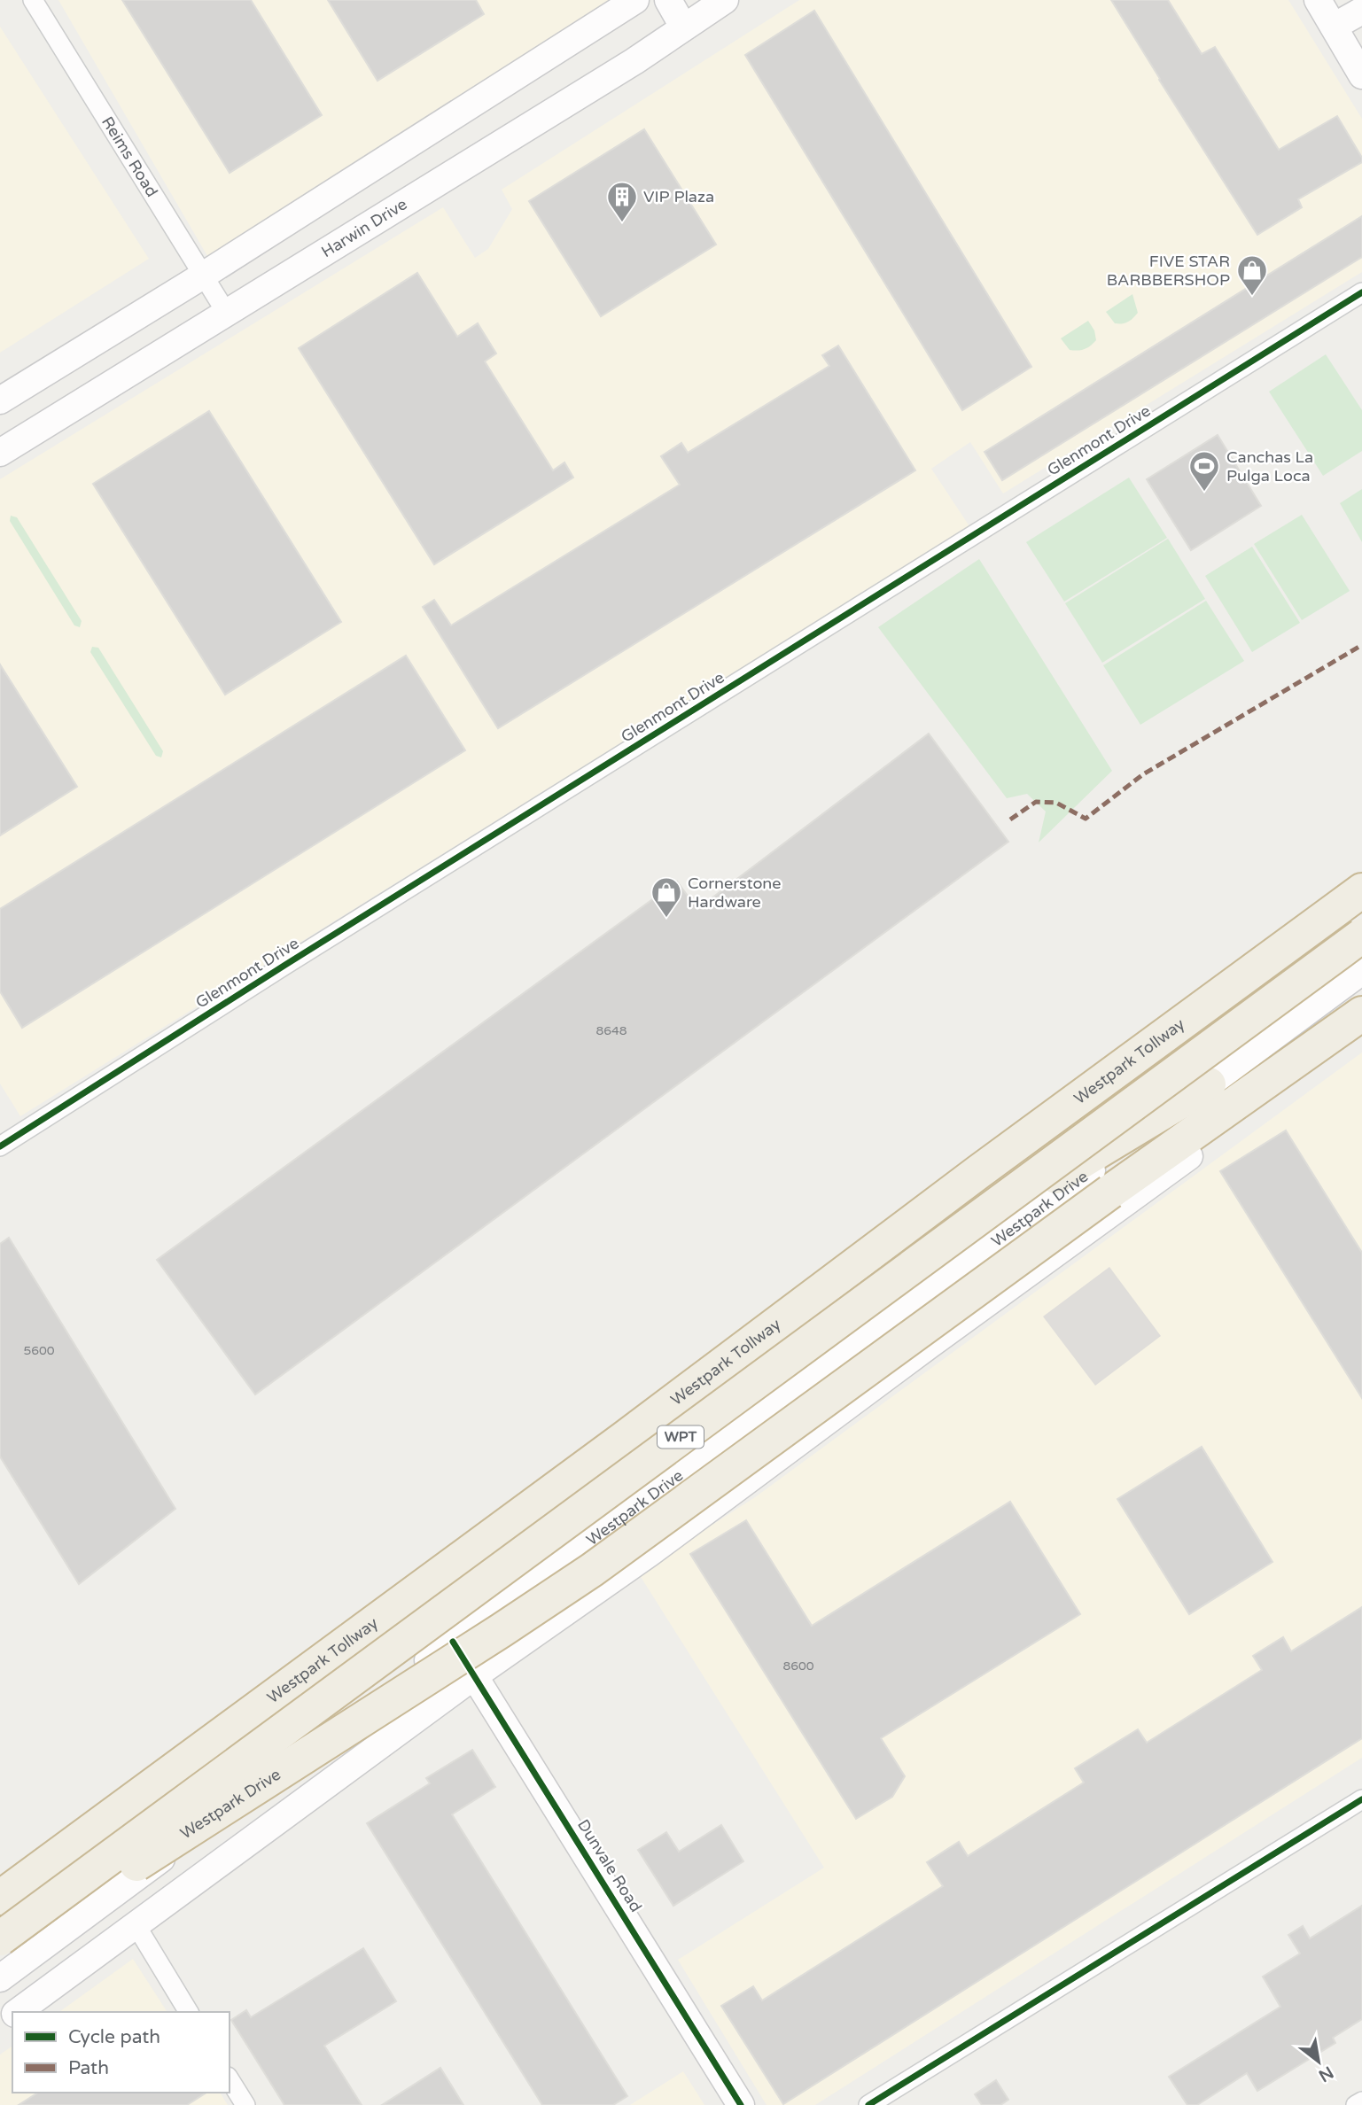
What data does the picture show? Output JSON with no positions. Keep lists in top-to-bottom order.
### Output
{
  "streets": {
    "highway": ["Westpark Tollway", "WPT"],
    "main road": ["Harwin Drive", "Westpark Drive", "Dunvale Road"],
    "street": ["Reims Road", "Glenmont Drive"]
  },
  "crossings": [
    ["Reims Road", "Harwin Drive"],
    ["Westpark Drive", "Dunvale Road"]
  ],
  "places": {
    "building": ["VIP Plaza"],
    "shop": ["FIVE STAR BARBBERSHOP", "Cornerstone Hardware"],
    "sports": ["Canchas La Pulga Loca"]
  },
  "house_numbers": ["8648", "5600", "8600"],
  "legend": ["Cycle path", "Path"],
  "north": "bottom right"
}
